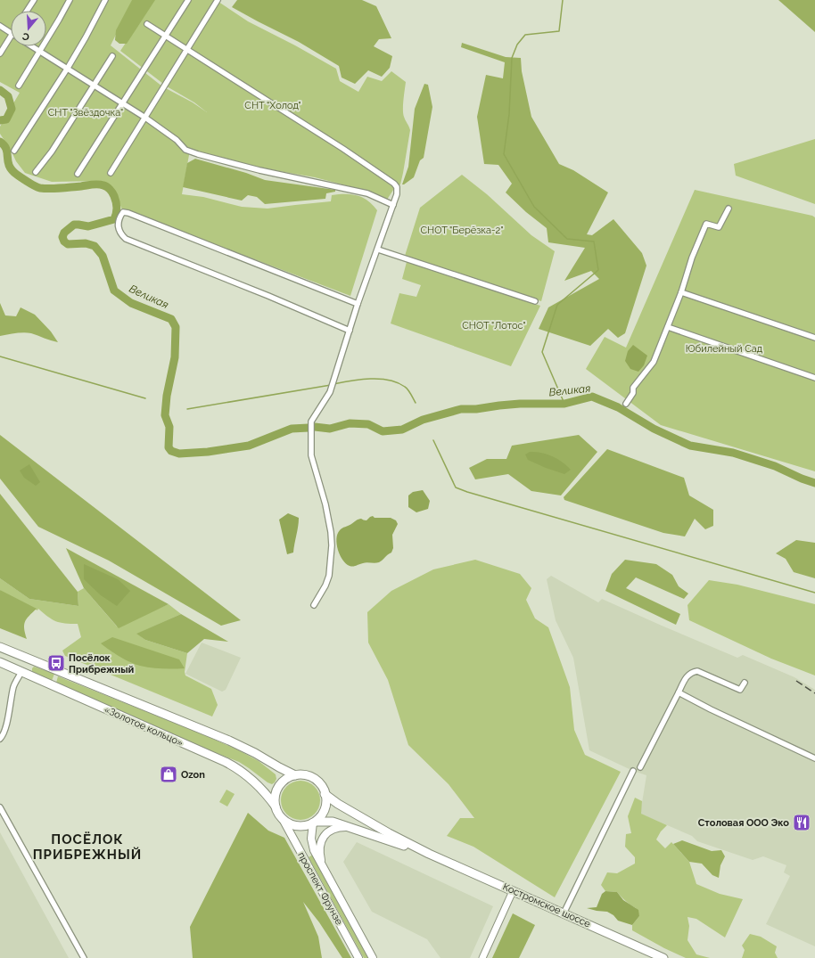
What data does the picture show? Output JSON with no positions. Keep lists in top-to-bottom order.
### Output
{
  "streets": {
    "highway": ["«Золотое кольцо»", "Костромское шоссе"],
    "main road": ["проспект Фрунзе"]
  },
  "crossings": [
    ["«Золотое кольцо»", "проспект Фрунзе"]
  ],
  "districts": ["ПОСЁЛОК ПРИБРЕЖНЫЙ"],
  "water": ["Великая"],
  "parks": [
    "СНТ \"Холод\"",
    "СНТ \"Звёздочка\"",
    "СНОТ \"Берёзка-2\"",
    "СНОТ \"Лотос\"",
    "Юбилейный Сад"
  ],
  "places": {
    "bus stop": ["Посёлок Прибрежный"],
    "shop": ["Ozon"],
    "restaurant": ["Столовая ООО Эко"]
  },
  "north": "bottom"
}
